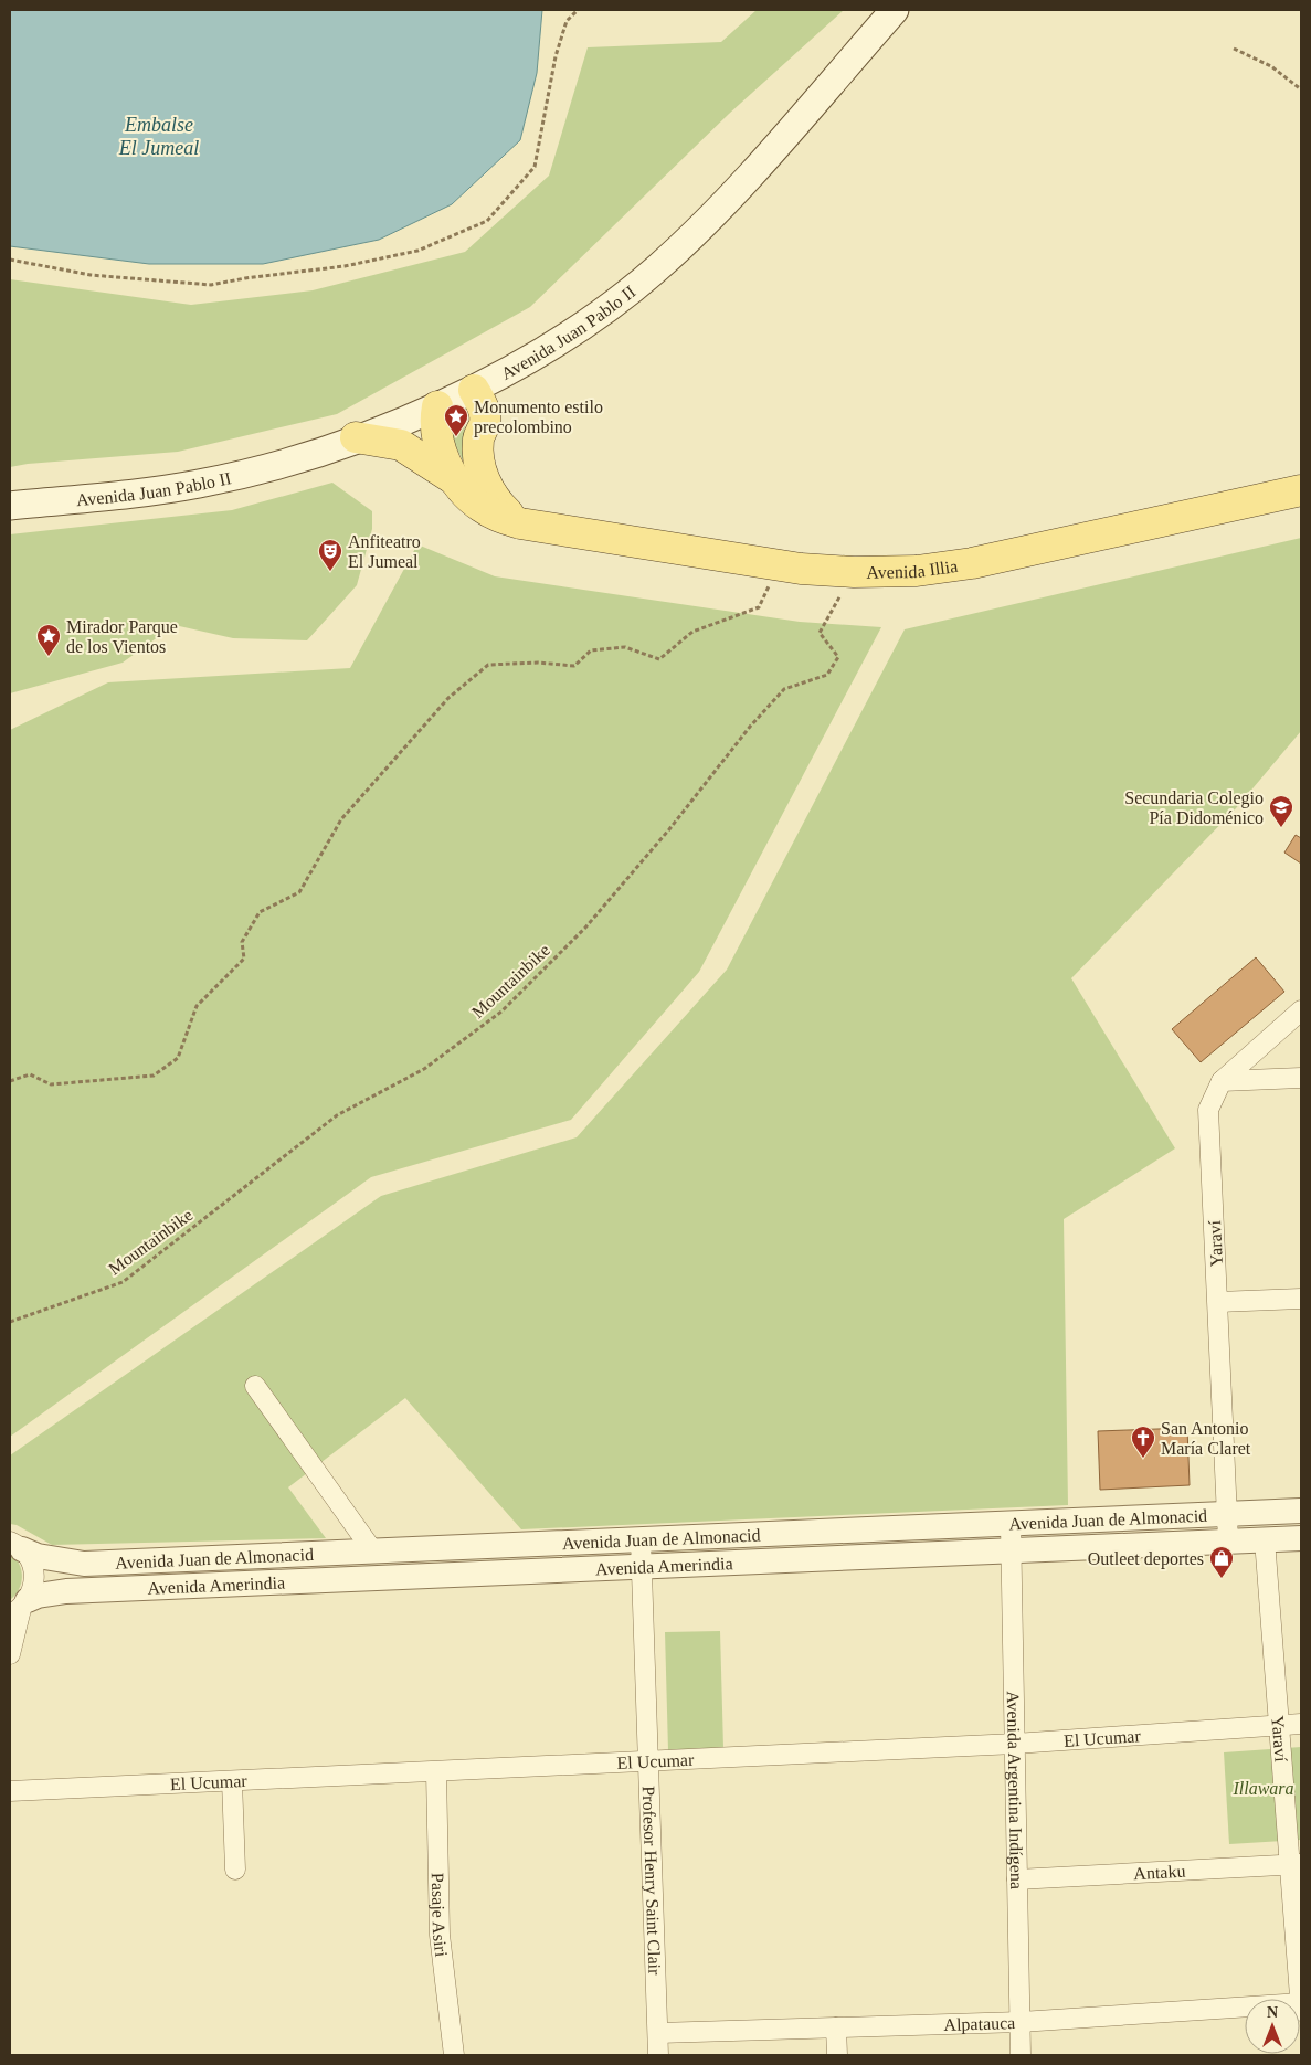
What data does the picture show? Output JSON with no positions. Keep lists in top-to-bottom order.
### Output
{
  "streets": {
    "main road": ["Avenida Juan Pablo II", "Avenida Illia"],
    "street": [
      "Yaraví",
      "Avenida Juan de Almonacid",
      "Avenida Amerindia",
      "El Ucumar",
      "Avenida Argentina Indígena",
      "Antaku",
      "Profesor Henry Saint Clair",
      "Pasaje Asiri",
      "Alpatauca"
    ],
    "path": ["Mountainbike"]
  },
  "crossings": [
    ["Avenida Juan Pablo II", "Avenida Illia"],
    ["Yaraví", "Avenida Juan de Almonacid"],
    ["Yaraví", "Avenida Amerindia"],
    ["Yaraví", "El Ucumar"],
    ["Yaraví", "Antaku"],
    ["Yaraví", "Alpatauca"],
    ["Avenida Juan de Almonacid", "Avenida Argentina Indígena"],
    ["Avenida Juan de Almonacid", "Profesor Henry Saint Clair"],
    ["Avenida Amerindia", "Avenida Argentina Indígena"],
    ["Avenida Amerindia", "Profesor Henry Saint Clair"],
    ["El Ucumar", "Avenida Argentina Indígena"],
    ["El Ucumar", "Profesor Henry Saint Clair"],
    ["El Ucumar", "Pasaje Asiri"],
    ["Avenida Argentina Indígena", "Antaku"],
    ["Avenida Argentina Indígena", "Alpatauca"],
    ["Profesor Henry Saint Clair", "Alpatauca"]
  ],
  "water": ["Embalse El Jumeal"],
  "parks": ["Illawara"],
  "places": {
    "place": ["Monumento estilo precolombino", "Mirador Parque de los Vientos"],
    "theatre": ["Anfiteatro El Jumeal"],
    "school or university": ["Secundaria Colegio Pía Didoménico"],
    "church": ["San Antonio María Claret"],
    "shop": ["Outleet deportes"]
  },
  "north": "top"
}
